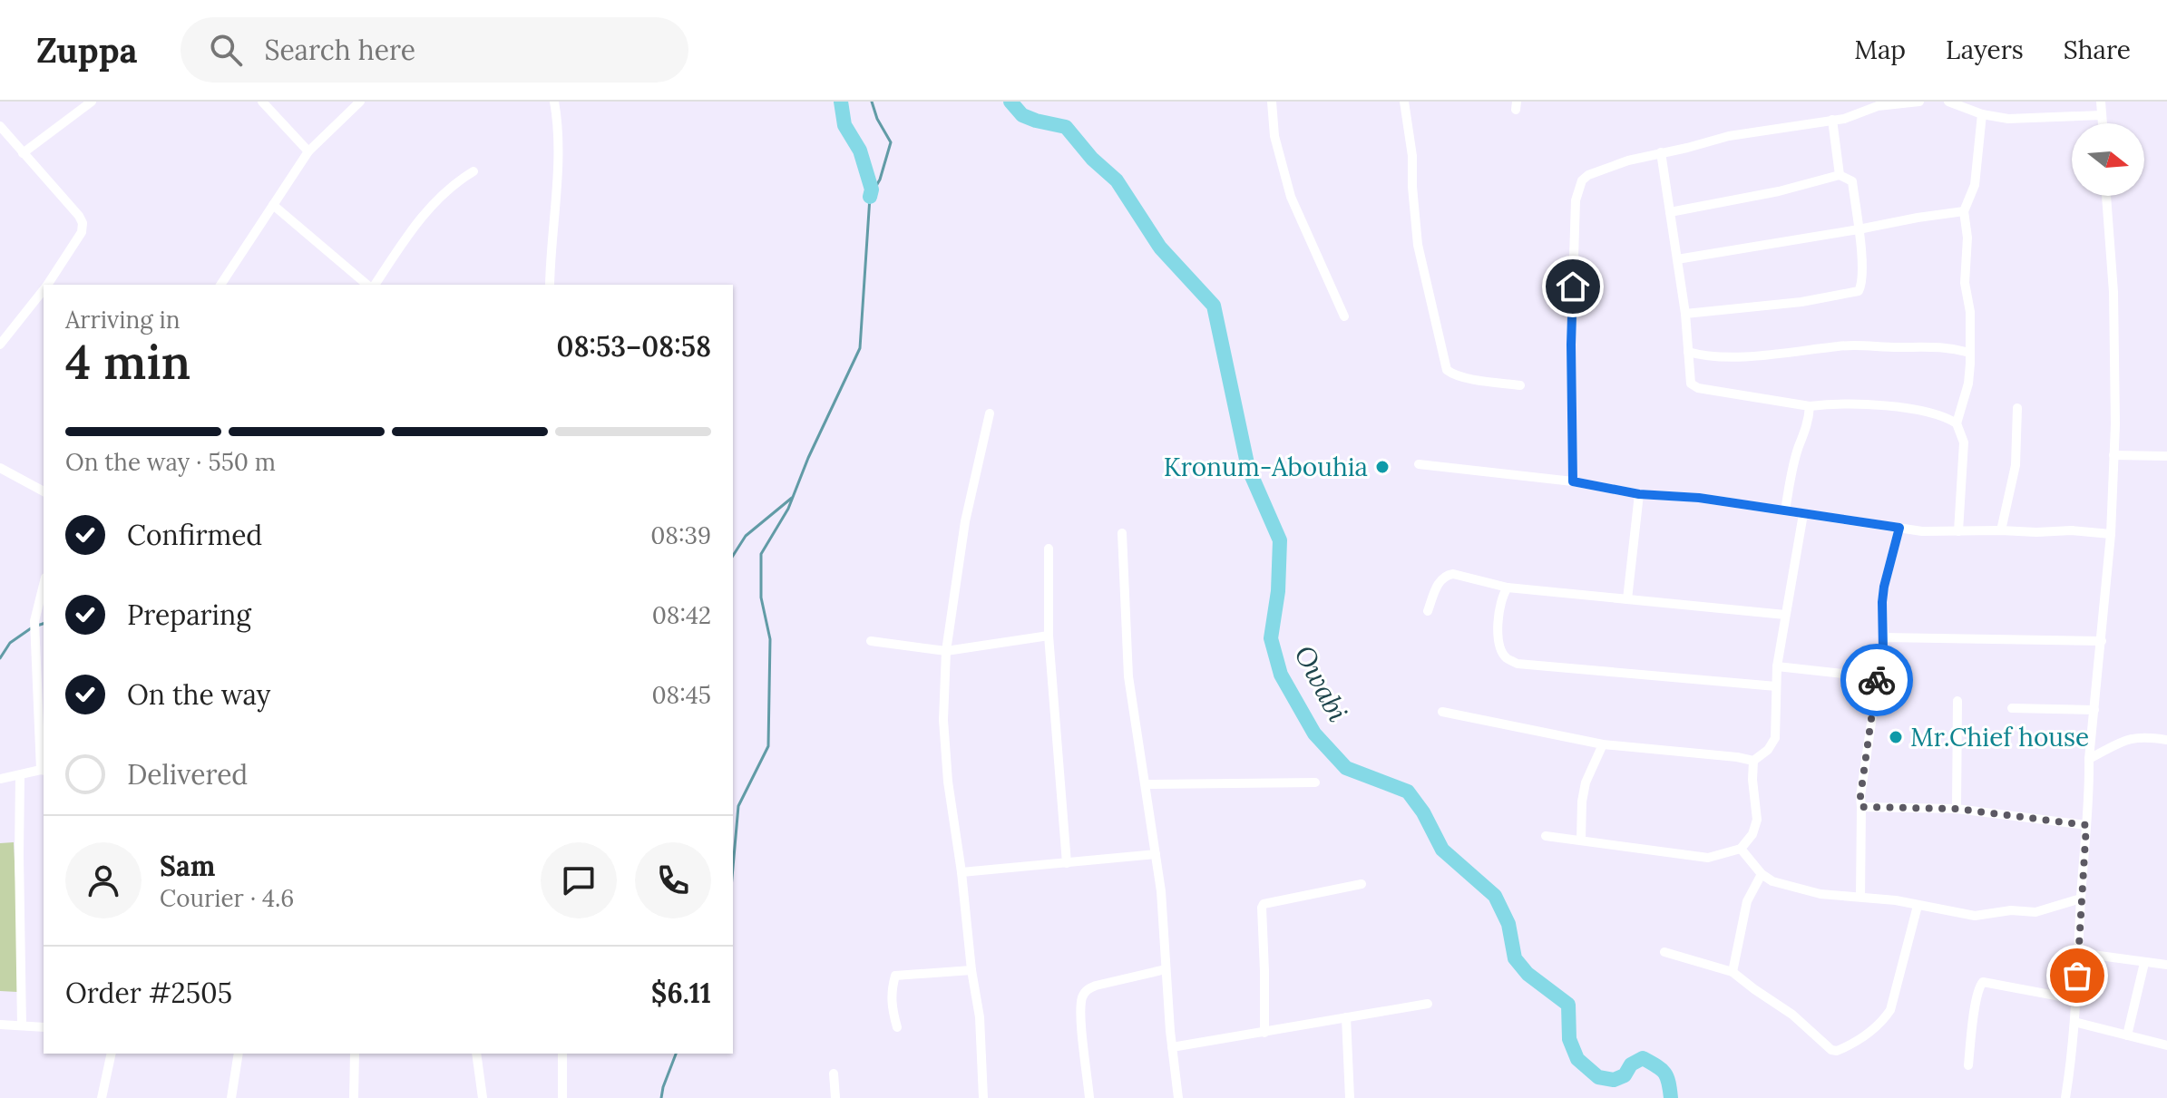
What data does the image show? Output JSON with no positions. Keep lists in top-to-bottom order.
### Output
{
  "water": ["Owabi"],
  "places": ["Kronum-Abouhia", "Mr.Chief house"],
  "north": "right",
  "page": {
    "header": "Zuppa",
    "search": "Search here",
    "nav": ["Map", "Layers", "Share"],
    "heading": ["4 min", "Arriving in", "08:53–08:58"],
    "panel": [
      "Sam",
      "Courier · 4.6",
      "Order #2505",
      "$6.11"
    ],
    "bar": "On the way · 550 m",
    "list": [
      ["Confirmed", "08:39"],
      ["Preparing", "08:42"],
      ["On the way", "08:45"],
      "Delivered"
    ]
  }
}
